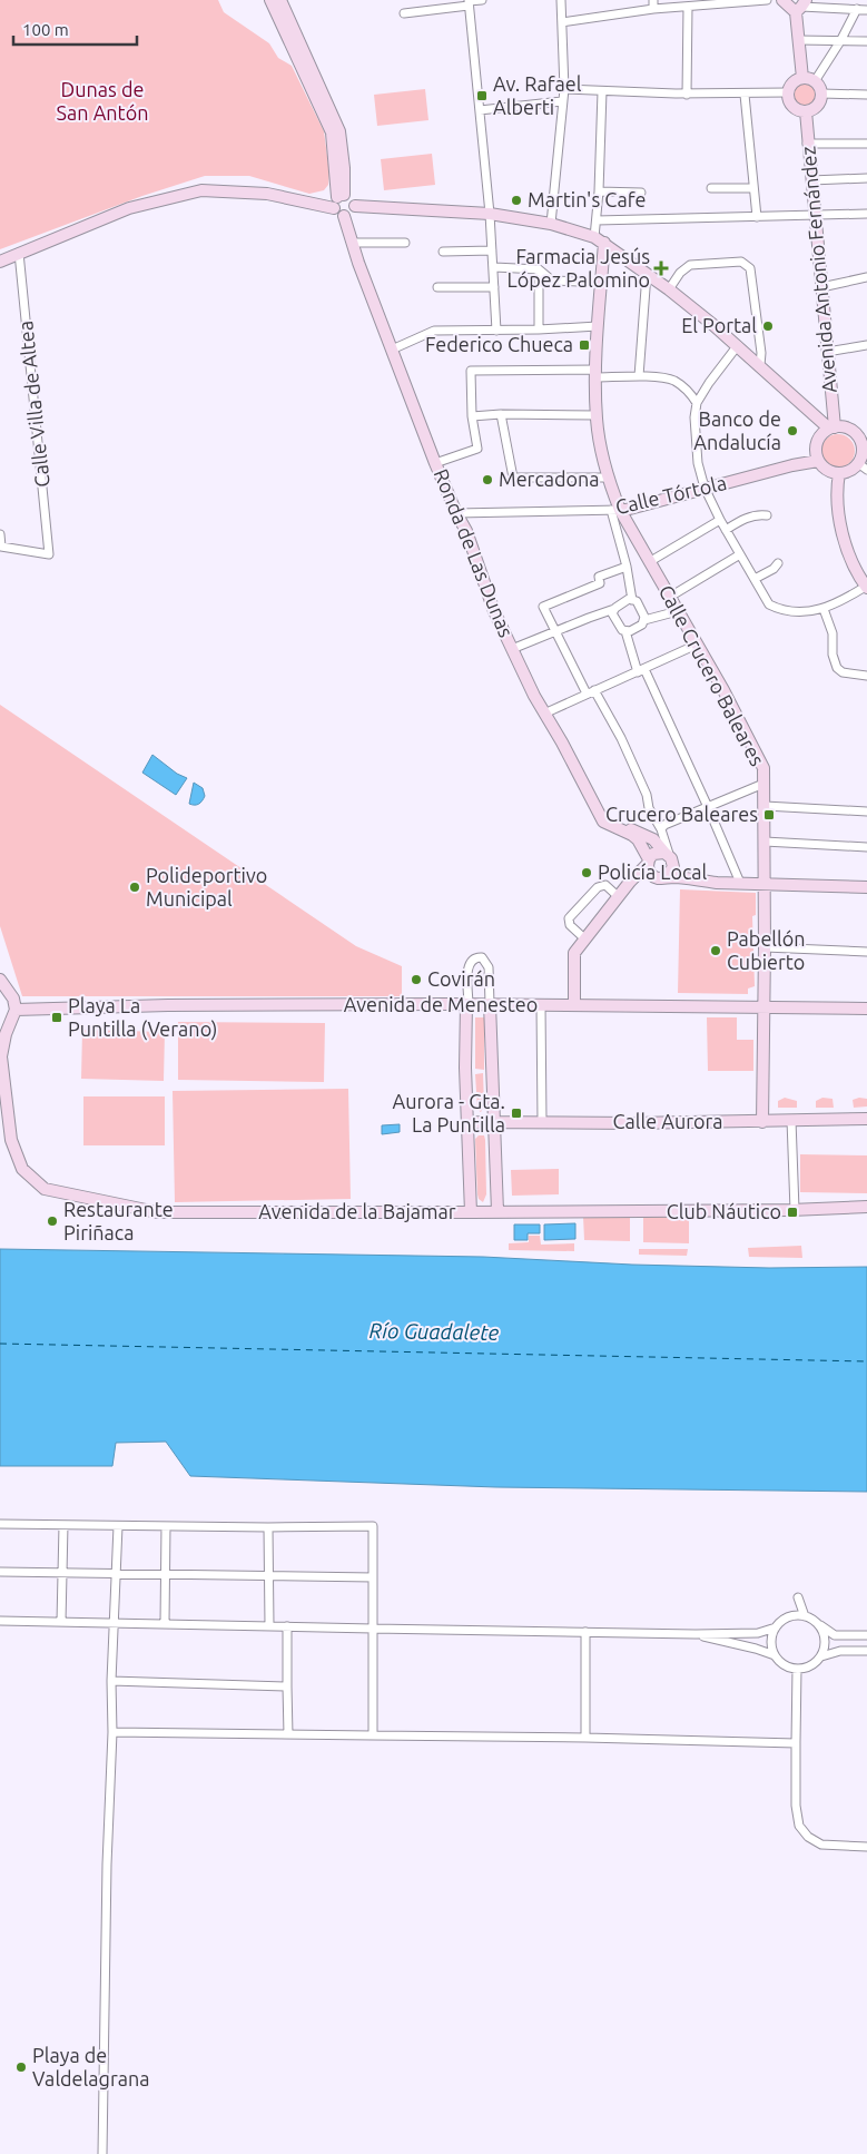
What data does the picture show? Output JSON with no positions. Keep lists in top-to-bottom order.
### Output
{
  "streets": {
    "street": [
      "Avenida Antonio Fernández",
      "Calle Villa de Altea",
      "Calle Tórtola",
      "Ronda de Las Dunas",
      "Calle Crucero Baleares",
      "Avenida de Menesteo",
      "Calle Aurora",
      "Avenida de la Bajamar"
    ]
  },
  "crossings": [
    ["Avenida Antonio Fernández", "Calle Tórtola"],
    ["Calle Tórtola", "Ronda de Las Dunas"],
    ["Calle Tórtola", "Calle Crucero Baleares"],
    ["Calle Crucero Baleares", "Avenida de Menesteo"],
    ["Calle Crucero Baleares", "Calle Aurora"],
    ["Avenida de Menesteo", "Avenida de la Bajamar"]
  ],
  "water": ["Río Guadalete"],
  "parks": ["Dunas de San Antón"],
  "places": {
    "transit": [
      "Av. Rafael Alberti",
      "Federico Chueca",
      "Crucero Baleares",
      "Playa La Puntilla (Verano)",
      "Aurora - Gta. La Puntilla",
      "Club Náutico"
    ],
    "other": [
      "Martin's Cafe",
      "El Portal",
      "Banco de Andalucía",
      "Mercadona",
      "Policía Local",
      "Polideportivo Municipal",
      "Pabellón Cubierto",
      "Covirán",
      "Restaurante Piriñaca",
      "Playa de Valdelagrana"
    ],
    "health": ["Farmacia Jesús López Palomino"]
  },
  "scale_bar": "100 m"
}
